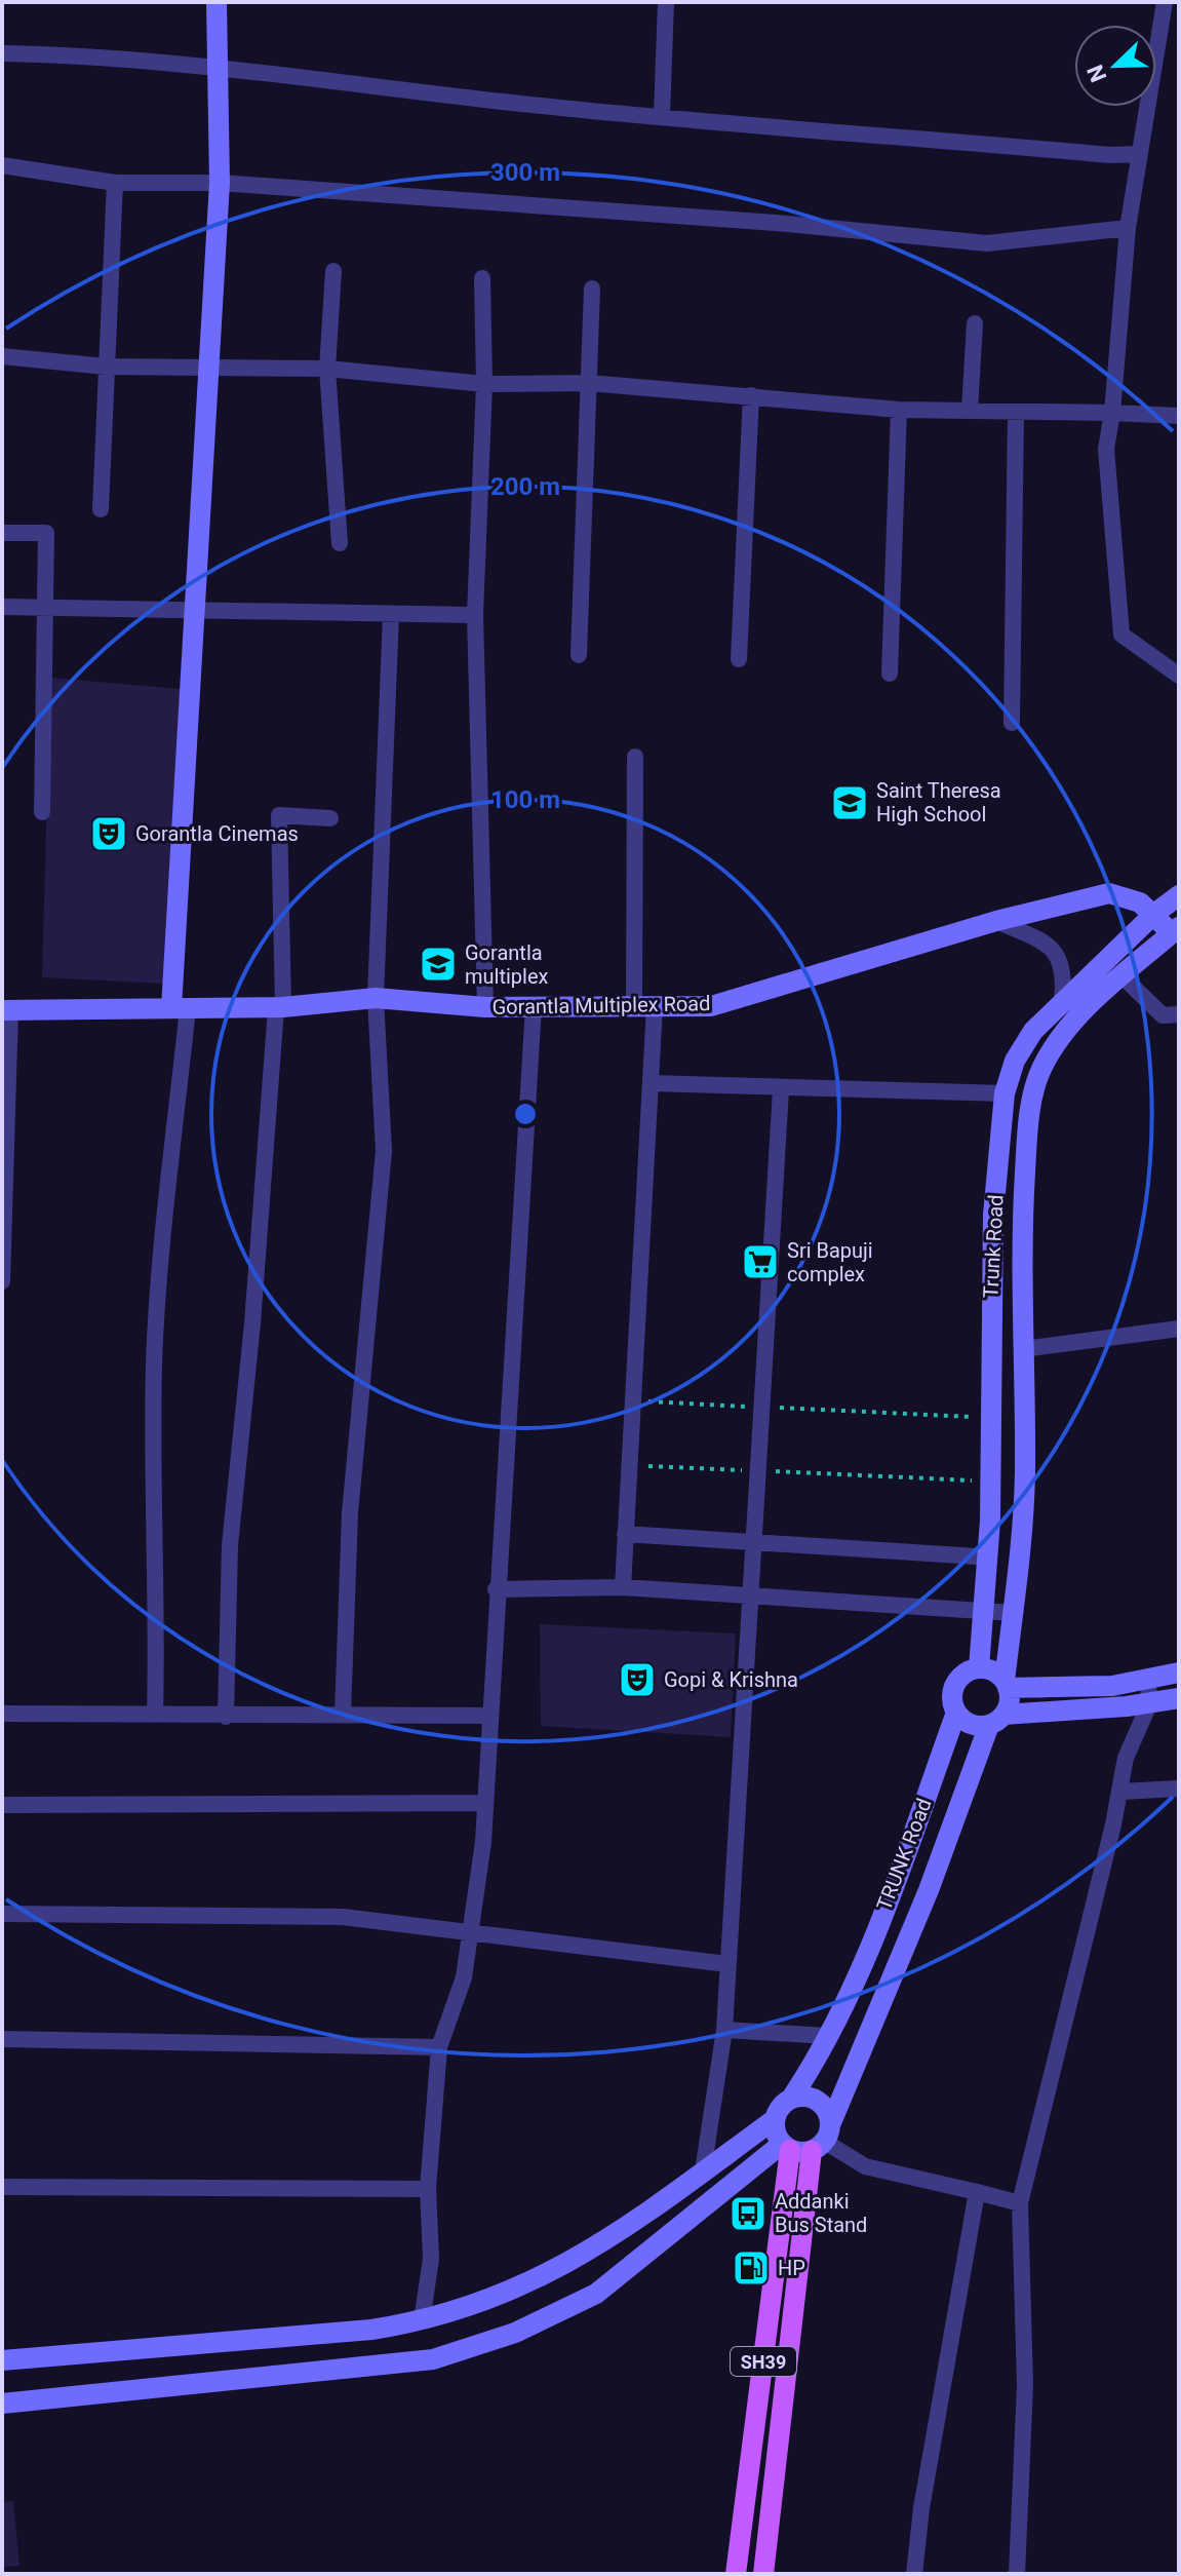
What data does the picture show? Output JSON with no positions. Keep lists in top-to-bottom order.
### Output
{
  "streets": {
    "main road": [
      "Gorantla Multiplex Road",
      "Trunk Road",
      "TRUNK Road",
      "SH39"
    ]
  },
  "crossings": [
    ["Gorantla Multiplex Road", "Trunk Road"],
    ["Trunk Road", "TRUNK Road"]
  ],
  "places": {
    "school or university": ["Saint Theresa High School", "Gorantla multiplex"],
    "theatre": ["Gorantla Cinemas", "Gopi & Krishna"],
    "supermarket": ["Sri Bapuji complex"],
    "bus stop": ["Addanki Bus Stand"],
    "fuel station": ["HP"]
  },
  "north": "bottom left",
  "rings": ["300 m", "200 m", "100 m"]
}
